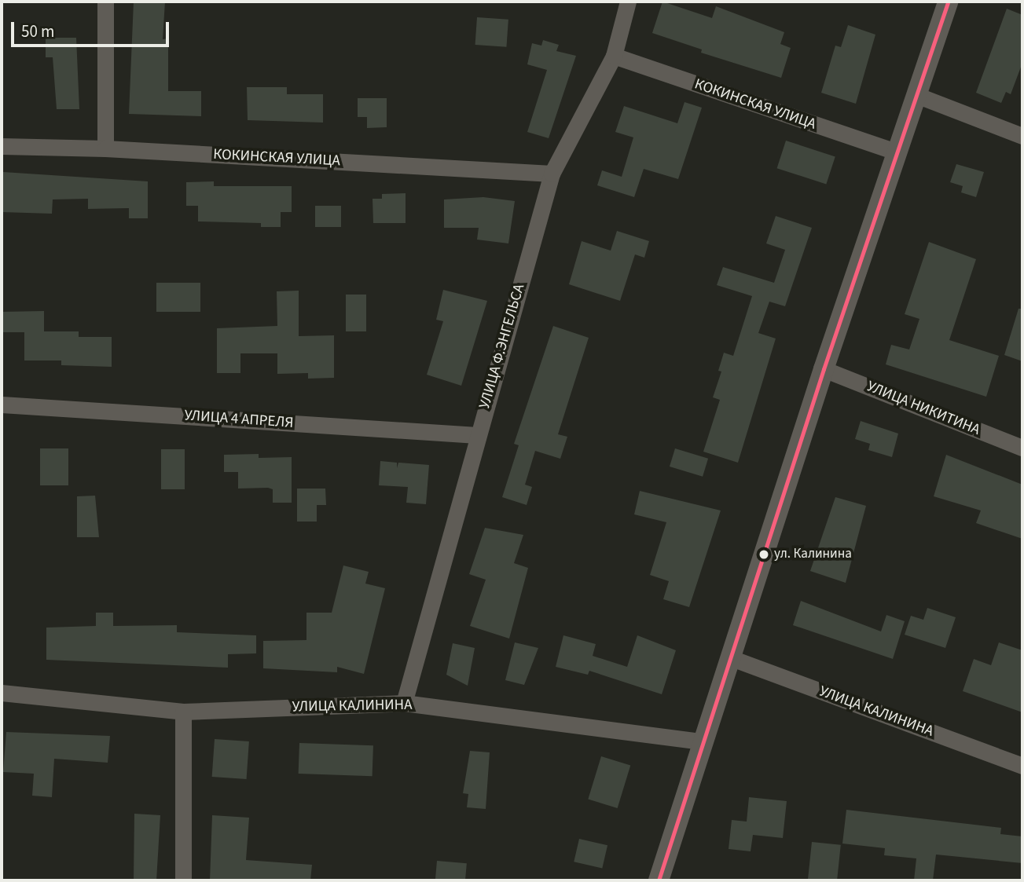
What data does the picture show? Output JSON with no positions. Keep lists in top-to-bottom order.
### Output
{
  "streets": {
    "street": [
      "КОКИНСКАЯ УЛИЦА",
      "УЛИЦА Ф.ЭНГЕЛЬСА",
      "УЛИЦА НИКИТИНА",
      "УЛИЦА 4 АПРЕЛЯ",
      "УЛИЦА КАЛИНИНА"
    ]
  },
  "crossings": [
    ["КОКИНСКАЯ УЛИЦА", "УЛИЦА Ф.ЭНГЕЛЬСА"],
    ["УЛИЦА Ф.ЭНГЕЛЬСА", "УЛИЦА 4 АПРЕЛЯ"],
    ["УЛИЦА Ф.ЭНГЕЛЬСА", "УЛИЦА КАЛИНИНА"]
  ],
  "places": ["ул. Калинина"],
  "scale_bar": "50 m"
}
